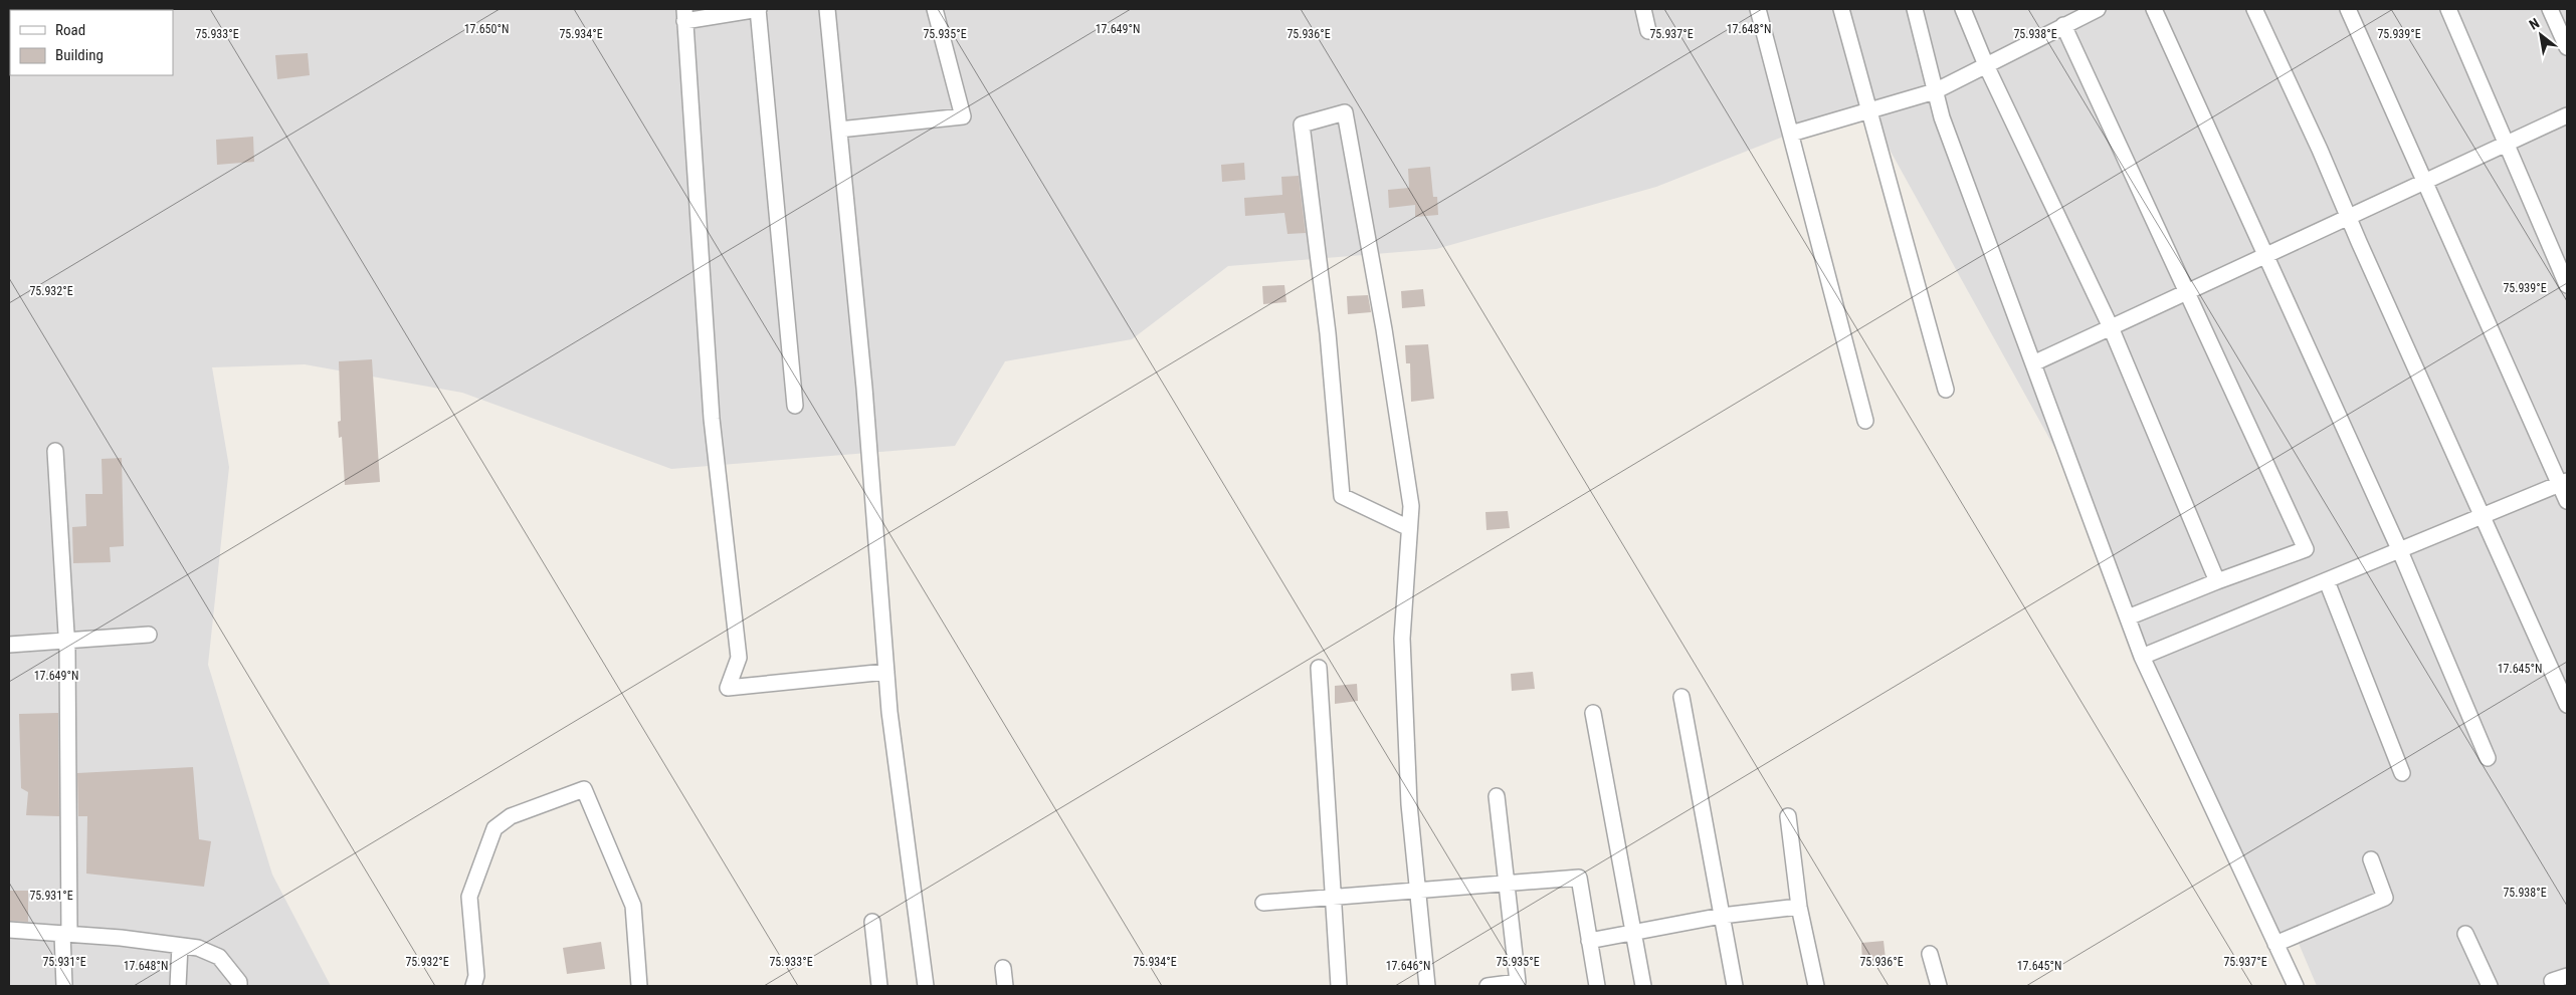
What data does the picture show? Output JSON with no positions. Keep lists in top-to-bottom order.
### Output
{
  "legend": ["Road", "Building"],
  "north": "top left",
  "coordinates": [
    "17.650°N",
    "17.649°N",
    "17.648°N",
    "75.938°E",
    "75.933°E",
    "75.934°E",
    "75.935°E",
    "75.936°E",
    "75.937°E",
    "75.939°E",
    "75.932°E",
    "17.645°N",
    "75.931°E",
    "17.646°N"
  ]
}
